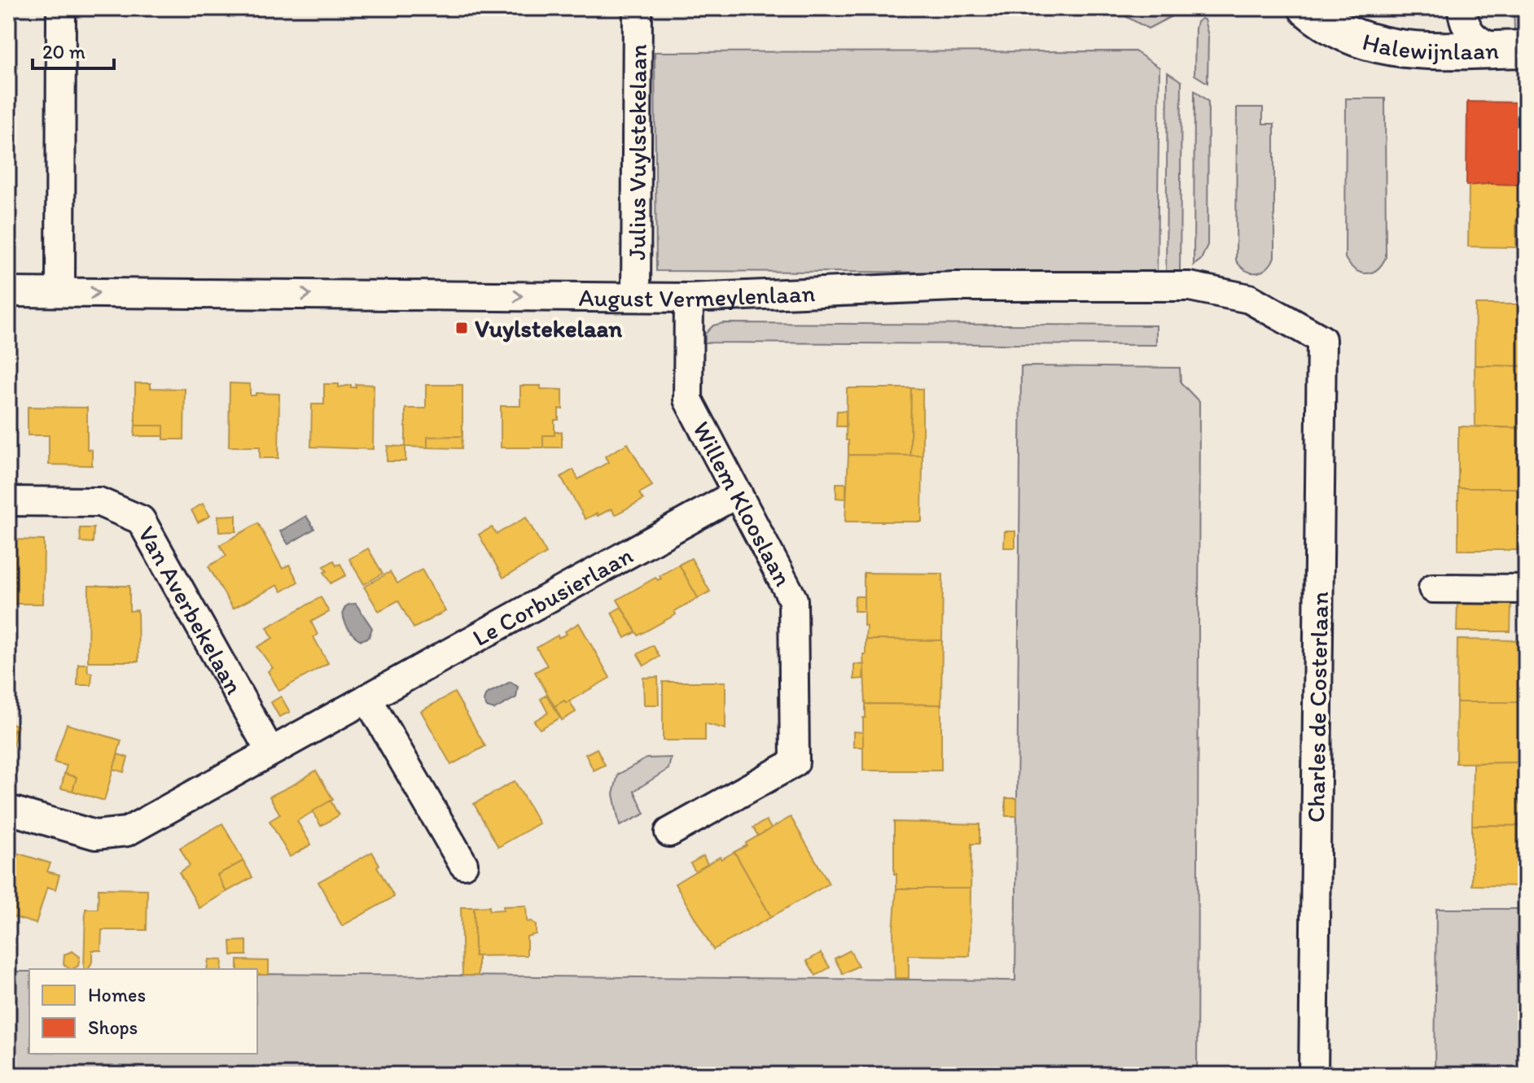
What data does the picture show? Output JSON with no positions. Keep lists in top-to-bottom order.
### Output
{
  "streets": {
    "main road": ["Halewijnlaan"],
    "street": [
      "Julius Vuylstekelaan",
      "August Vermeylenlaan",
      "Willem Klooslaan",
      "Le Corbusierlaan",
      "Van Averbekelaan",
      "Charles de Costerlaan"
    ]
  },
  "crossings": [
    ["Julius Vuylstekelaan", "August Vermeylenlaan"],
    ["August Vermeylenlaan", "Willem Klooslaan"],
    ["August Vermeylenlaan", "Charles de Costerlaan"],
    ["Willem Klooslaan", "Le Corbusierlaan"],
    ["Le Corbusierlaan", "Van Averbekelaan"]
  ],
  "one_way": ["August Vermeylenlaan"],
  "places": {
    "transit": ["Vuylstekelaan"]
  },
  "legend": ["Homes", "Shops"],
  "scale_bar": "20 m"
}
